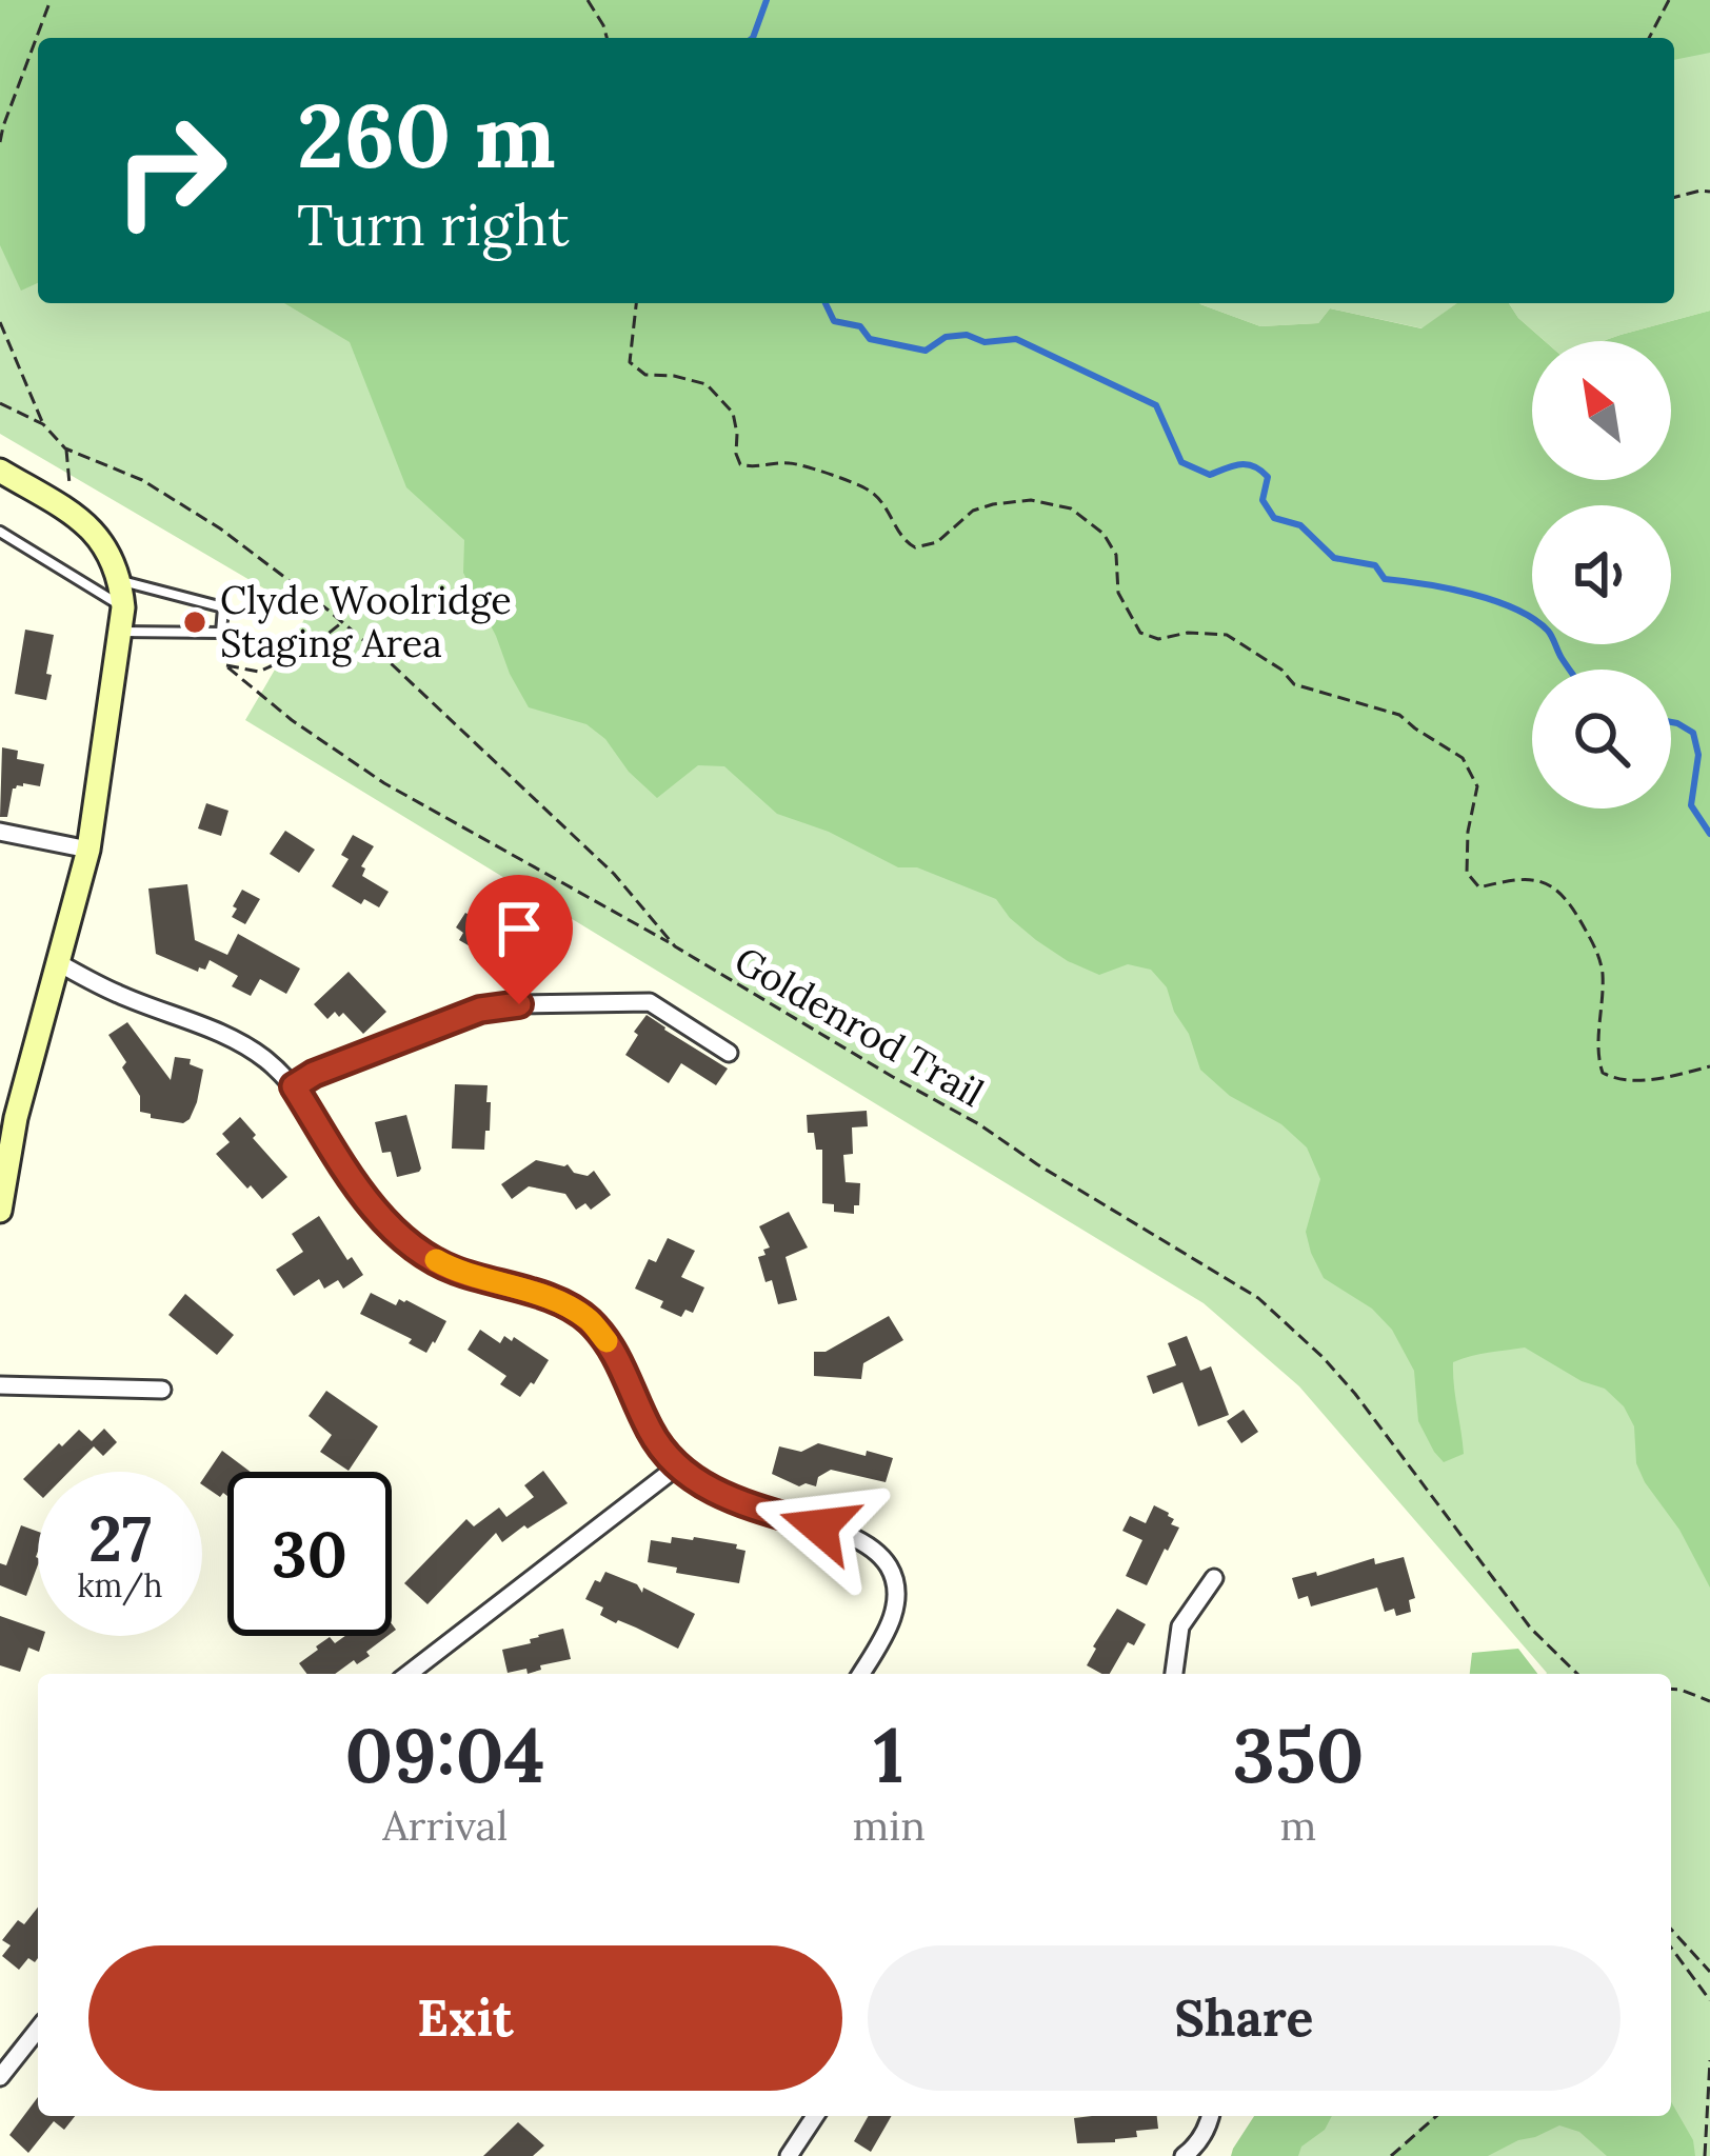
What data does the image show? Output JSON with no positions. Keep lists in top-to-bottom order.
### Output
{
  "streets": {
    "path": ["Goldenrod Trail"]
  },
  "places": ["Clyde Woolridge Staging Area"],
  "north": "top left",
  "page": {
    "turn": ["260 m", "Turn right"],
    "speed": "27 km/h",
    "limit": "30",
    "eta": [
      "09:04",
      "Arrival",
      "1",
      "min",
      "350",
      "m"
    ],
    "buttons": ["Exit", "Share"]
  }
}
